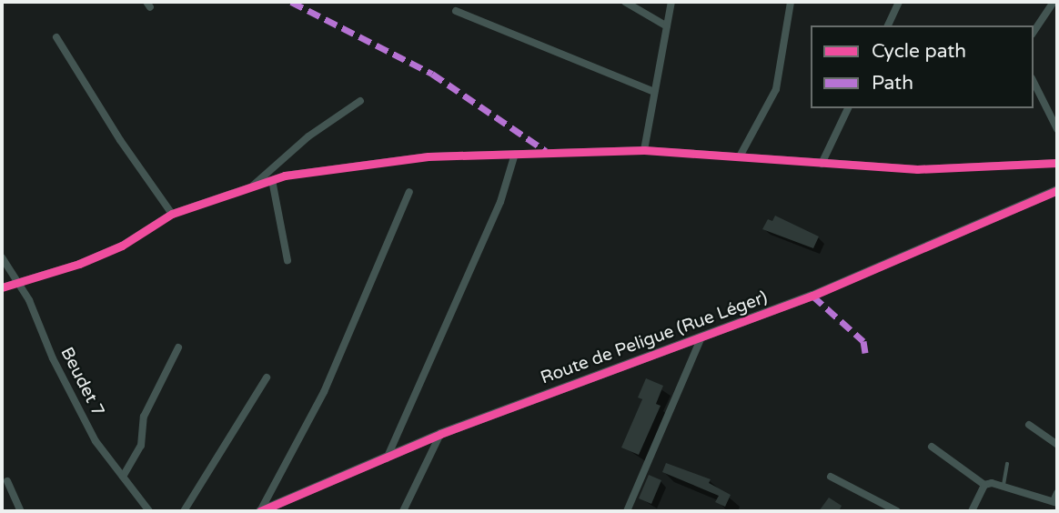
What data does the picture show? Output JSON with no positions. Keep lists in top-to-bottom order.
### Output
{
  "streets": {
    "street": ["Route de Peligue (Rue Léger)", "Beudet 7"]
  },
  "legend": ["Cycle path", "Path"]
}
